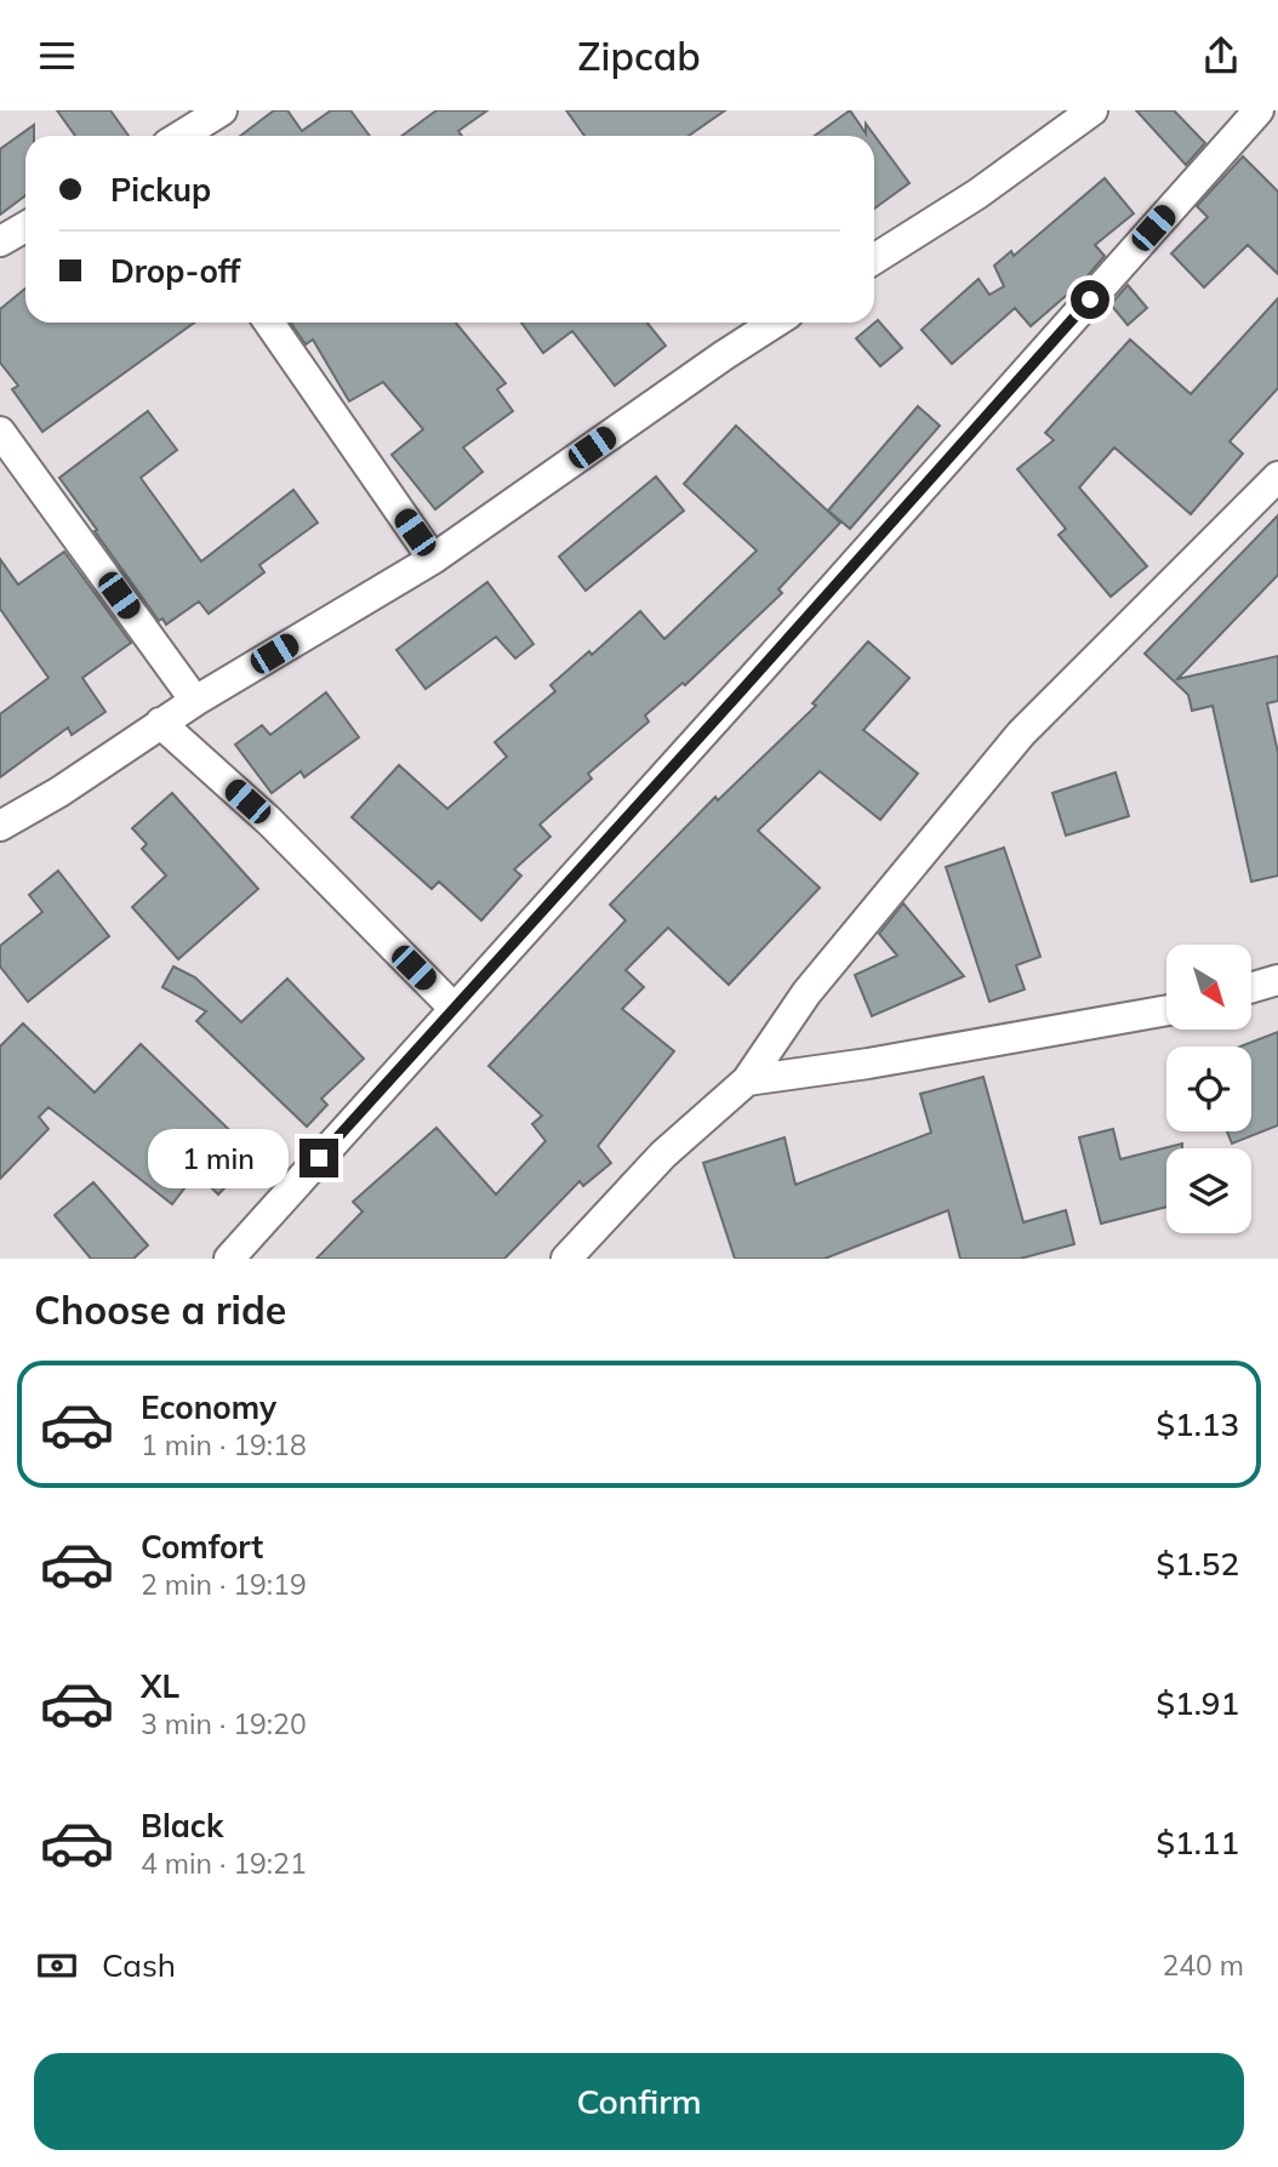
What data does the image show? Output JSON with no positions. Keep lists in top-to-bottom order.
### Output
{
  "north": "bottom right",
  "page": {
    "header": "Zipcab",
    "banner": ["Pickup", "Drop-off"],
    "bubble": "1 min",
    "heading": "Choose a ride",
    "list": [
      {
        "name": "Economy",
        "note": "1 min · 19:18",
        "value": "$1.13"
      },
      {
        "name": "Comfort",
        "note": "2 min · 19:19",
        "value": "$1.52"
      },
      {
        "name": "XL",
        "note": "3 min · 19:20",
        "value": "$1.91"
      },
      {
        "name": "Black",
        "note": "4 min · 19:21",
        "value": "$1.11"
      }
    ],
    "pay": ["Cash", "240 m"],
    "buttons": "Confirm"
  }
}
